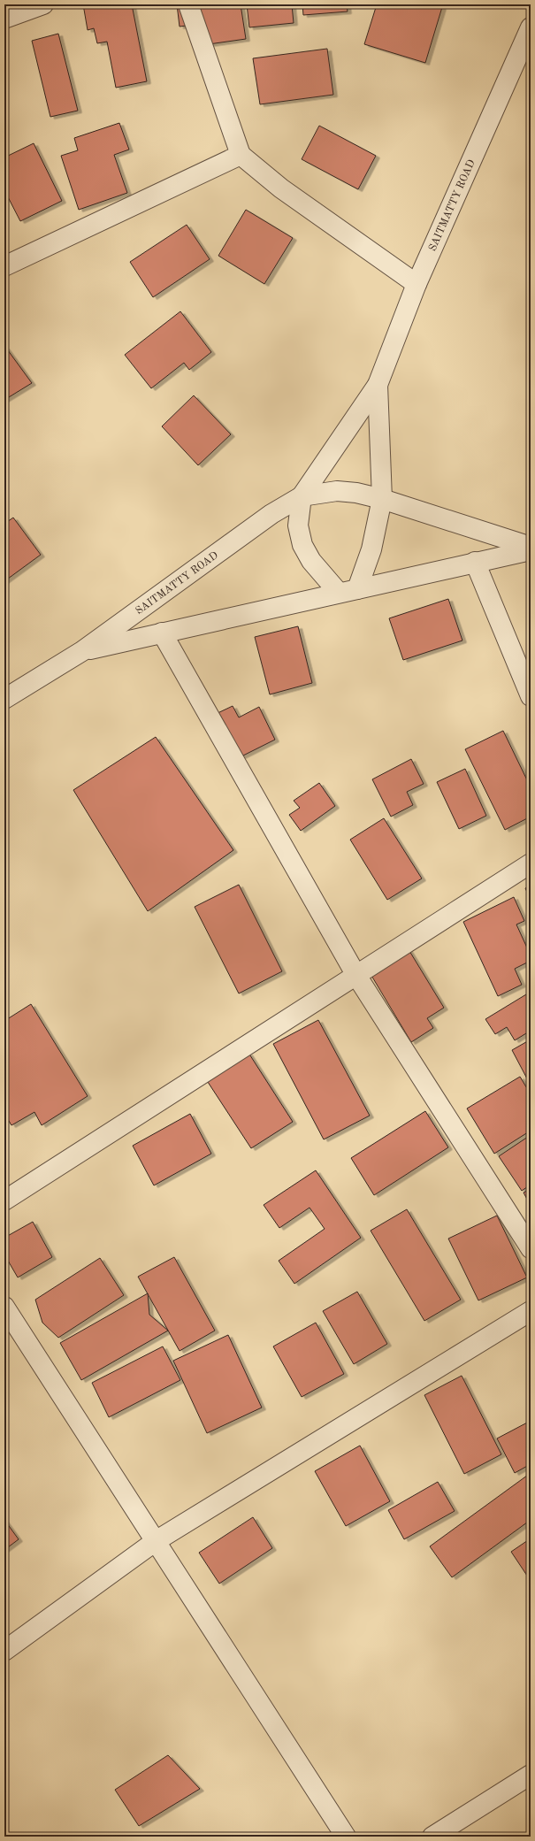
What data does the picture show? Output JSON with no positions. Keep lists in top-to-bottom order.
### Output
{
  "streets": {
    "street": ["SAITMATTY ROAD"]
  }
}
